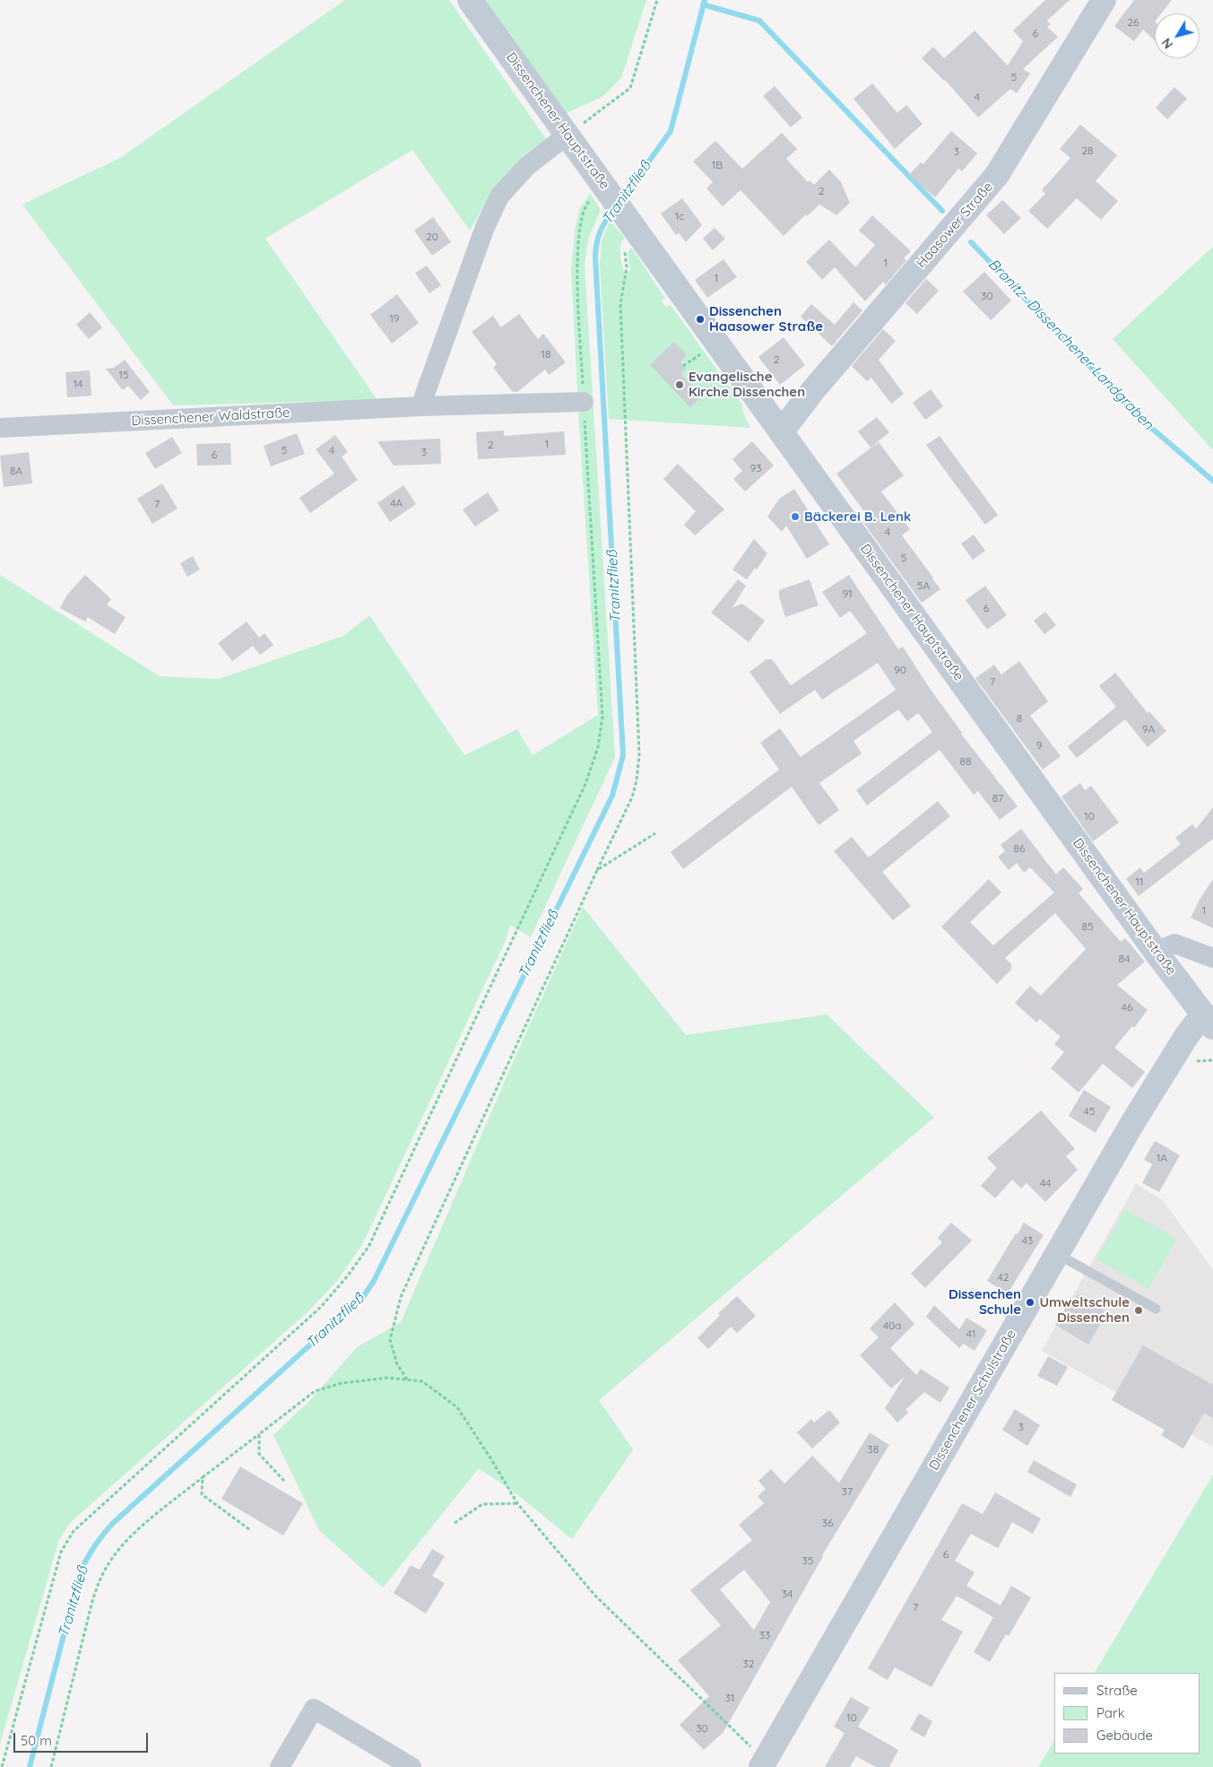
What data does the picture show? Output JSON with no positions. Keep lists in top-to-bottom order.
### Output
{
  "streets": {
    "street": [
      "Dissenchener Hauptstraße",
      "Haasower Straße",
      "Dissenchener Waldstraße",
      "Dissenchener Schulstraße"
    ]
  },
  "crossings": [
    ["Dissenchener Hauptstraße", "Haasower Straße"],
    ["Dissenchener Hauptstraße", "Dissenchener Schulstraße"]
  ],
  "water": ["Tranitzfließ", "Branitz- Dissenchener Landgraben"],
  "places": [
    "Dissenchen Haasower Straße",
    "Evangelische Kirche Dissenchen",
    "Bäckerei B. Lenk",
    "Dissenchen Schule",
    "Umweltschule Dissenchen"
  ],
  "house_numbers": [
    "26",
    "6",
    "5",
    "4",
    "28",
    "3",
    "1B",
    "2",
    "1c",
    "20",
    "1",
    "1",
    "30",
    "19",
    "18",
    "2",
    "15",
    "14",
    "1",
    "2",
    "5",
    "4",
    "3",
    "6",
    "93",
    "8A",
    "4A",
    "7",
    "4",
    "5",
    "5A",
    "91",
    "6",
    "90",
    "7",
    "8",
    "9A",
    "9",
    "88",
    "87",
    "10",
    "86",
    "11",
    "1",
    "85",
    "84",
    "46",
    "45",
    "1A",
    "44",
    "43",
    "42",
    "40a",
    "41",
    "3",
    "38",
    "37",
    "36",
    "6",
    "35",
    "34",
    "7",
    "33",
    "32",
    "31",
    "10",
    "30"
  ],
  "legend": ["Straße", "Park", "Gebäude"],
  "scale_bar": "50 m",
  "north": "bottom left"
}
